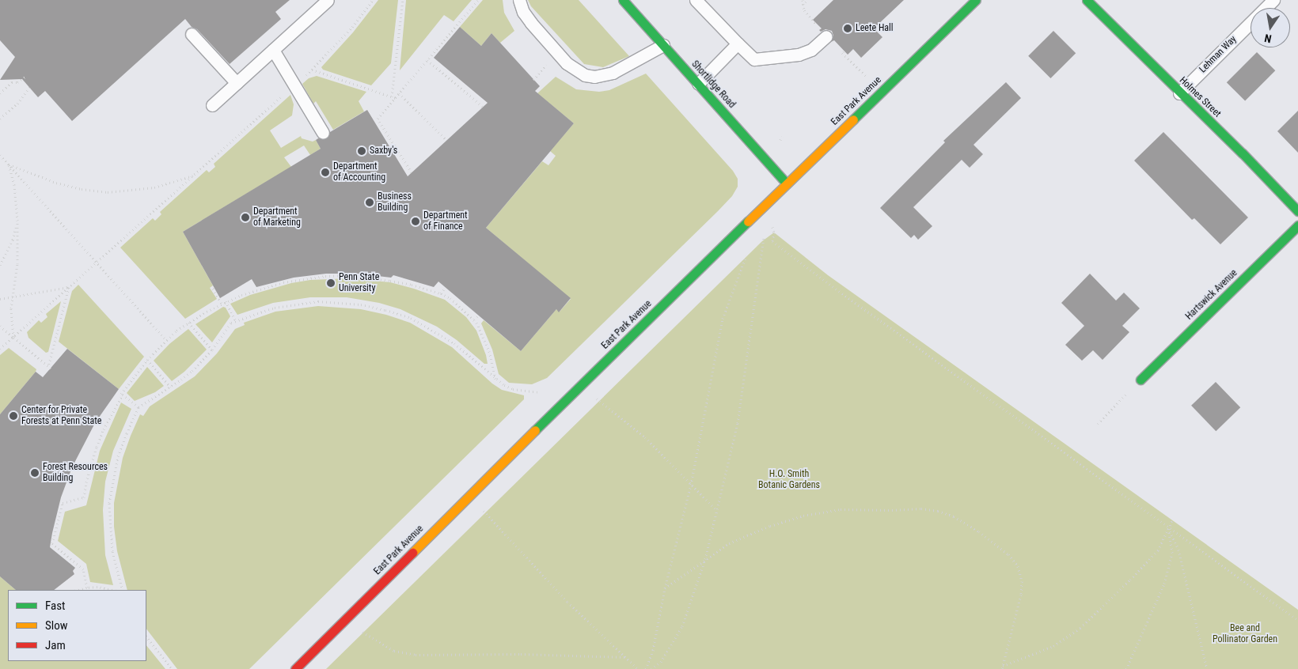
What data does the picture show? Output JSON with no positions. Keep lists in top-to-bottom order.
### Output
{
  "streets": {
    "main road": [
      "Shortlidge Road",
      "Holmes Street",
      "East Park Avenue",
      "Hartswick Avenue"
    ],
    "lane": ["Lehman Way"]
  },
  "crossings": [
    ["Lehman Way", "Holmes Street"],
    ["Shortlidge Road", "East Park Avenue"]
  ],
  "parks": ["H.O. Smith Botanic Gardens", "Bee and Pollinator Garden"],
  "places": [
    "Leete Hall",
    "Saxby's",
    "Department of Accounting",
    "Business Building",
    "Department of Marketing",
    "Department of Finance",
    "Penn State University",
    "Center for Private Forests at Penn State",
    "Forest Resources Building"
  ],
  "legend": ["Fast", "Slow", "Jam"],
  "north": "bottom"
}
